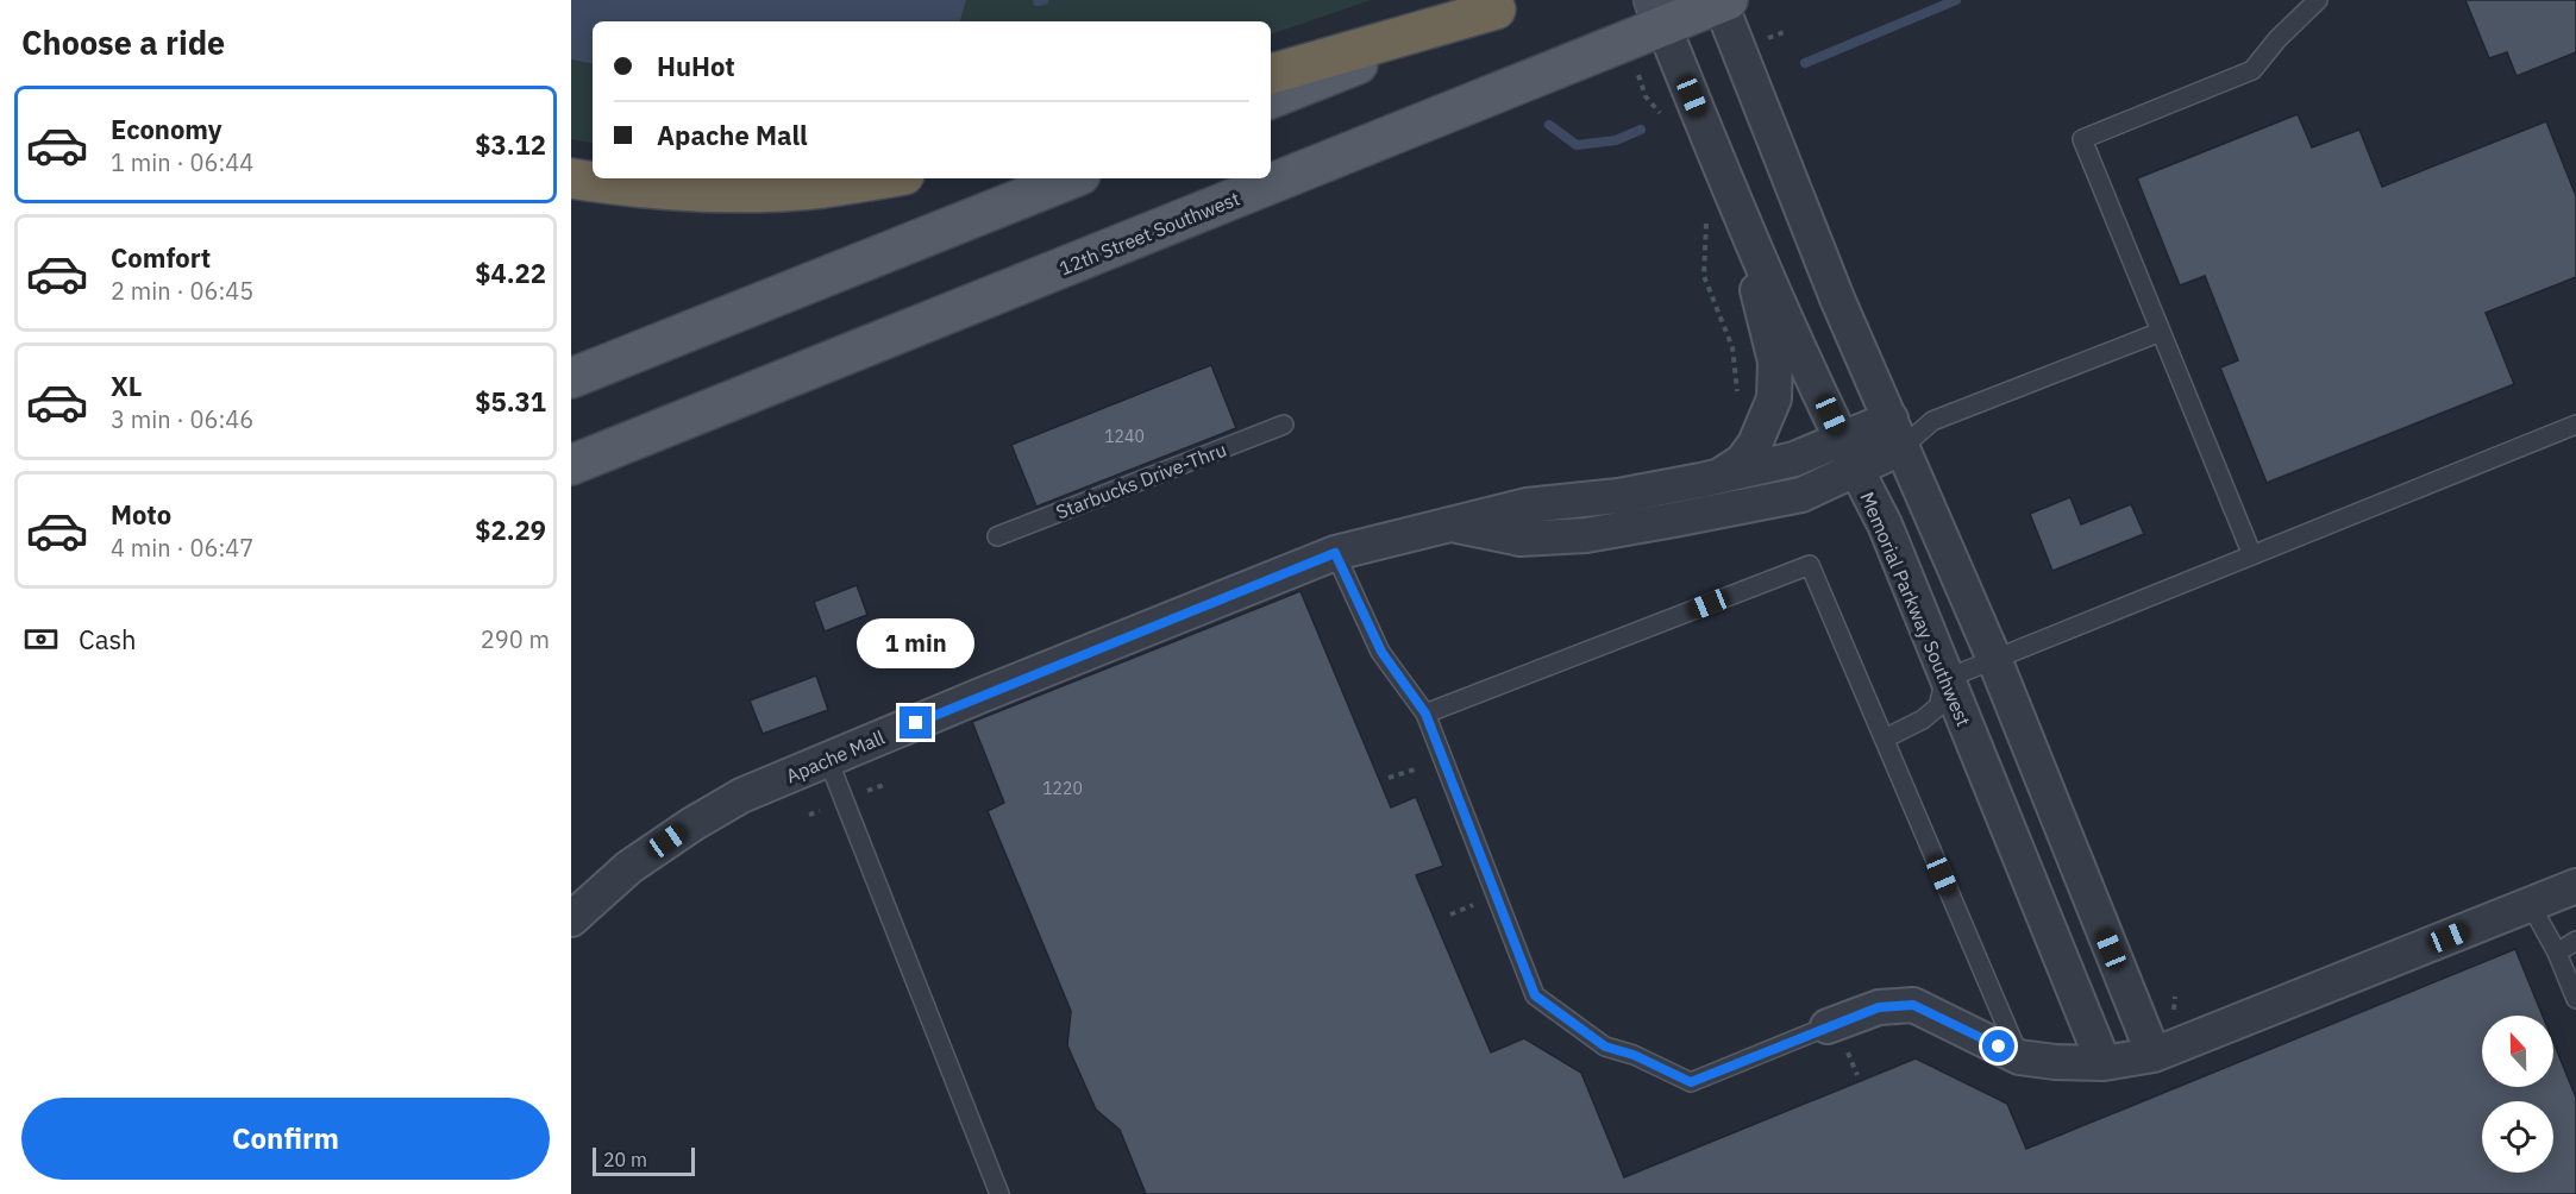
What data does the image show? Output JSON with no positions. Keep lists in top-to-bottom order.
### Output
{
  "streets": {
    "main road": ["12th Street Southwest"],
    "street": ["Memorial Parkway Southwest", "Apache Mall"],
    "lane": ["Starbucks Drive-Thru"]
  },
  "crossings": [
    ["12th Street Southwest", "Memorial Parkway Southwest"],
    ["Memorial Parkway Southwest", "Apache Mall"]
  ],
  "house_numbers": ["1240", "1220"],
  "scale_bar": "20 m",
  "north": "top",
  "page": {
    "heading": "Choose a ride",
    "banner": ["HuHot", "Apache Mall"],
    "list": [
      {
        "name": "Economy",
        "note": "1 min · 06:44",
        "value": "$3.12"
      },
      {
        "name": "Comfort",
        "note": "2 min · 06:45",
        "value": "$4.22"
      },
      {
        "name": "XL",
        "note": "3 min · 06:46",
        "value": "$5.31"
      },
      {
        "name": "Moto",
        "note": "4 min · 06:47",
        "value": "$2.29"
      }
    ],
    "pay": ["Cash", "290 m"],
    "bubble": "1 min",
    "buttons": "Confirm",
    "scale": "20 m"
  }
}
